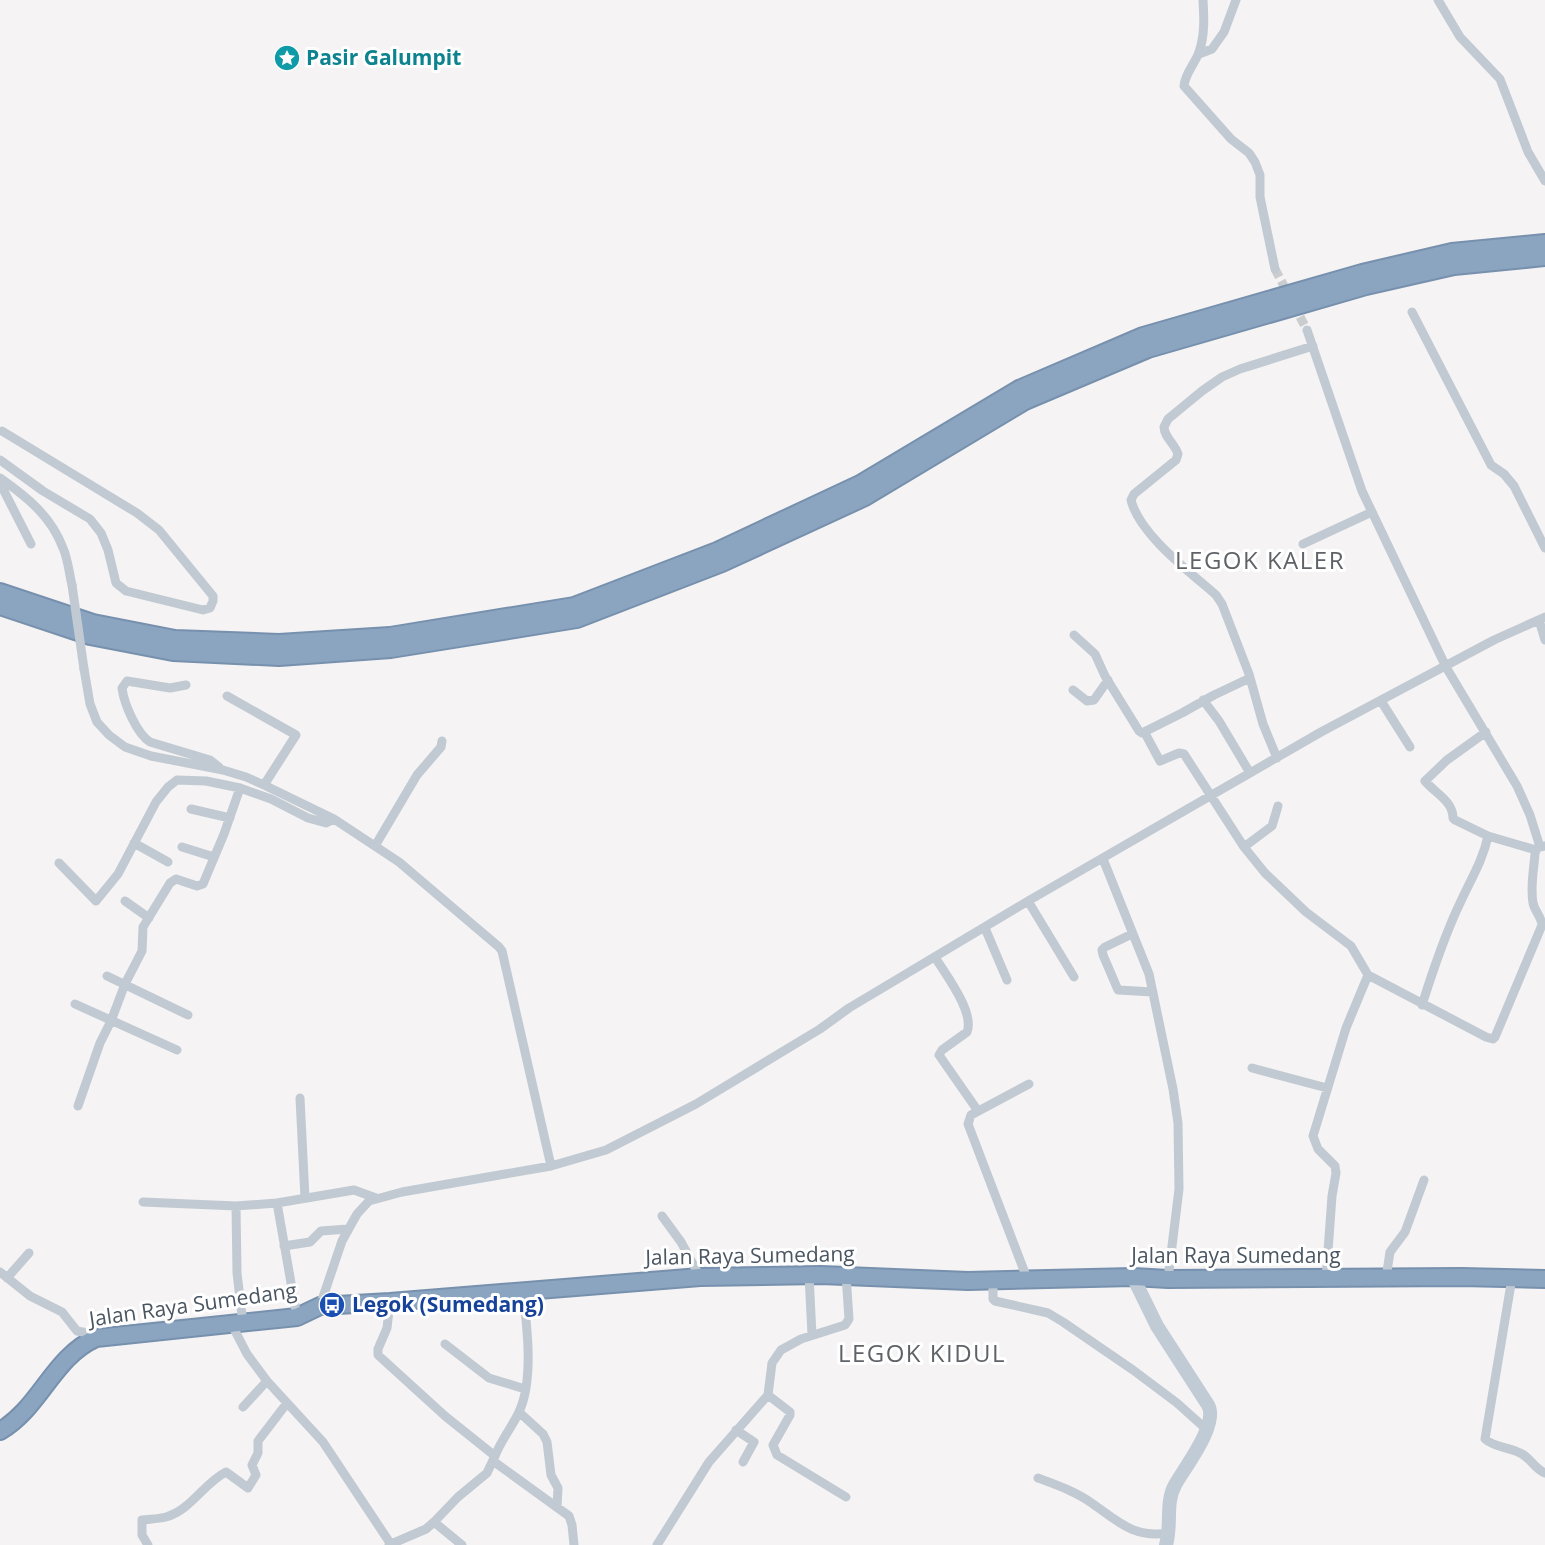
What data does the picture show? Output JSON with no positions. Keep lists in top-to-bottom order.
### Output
{
  "streets": {
    "highway": ["Jalan Raya Sumedang"]
  },
  "districts": ["LEGOK KALER", "LEGOK KIDUL"],
  "places": {
    "place": ["Pasir Galumpit"],
    "bus stop": ["Legok (Sumedang)"]
  }
}
